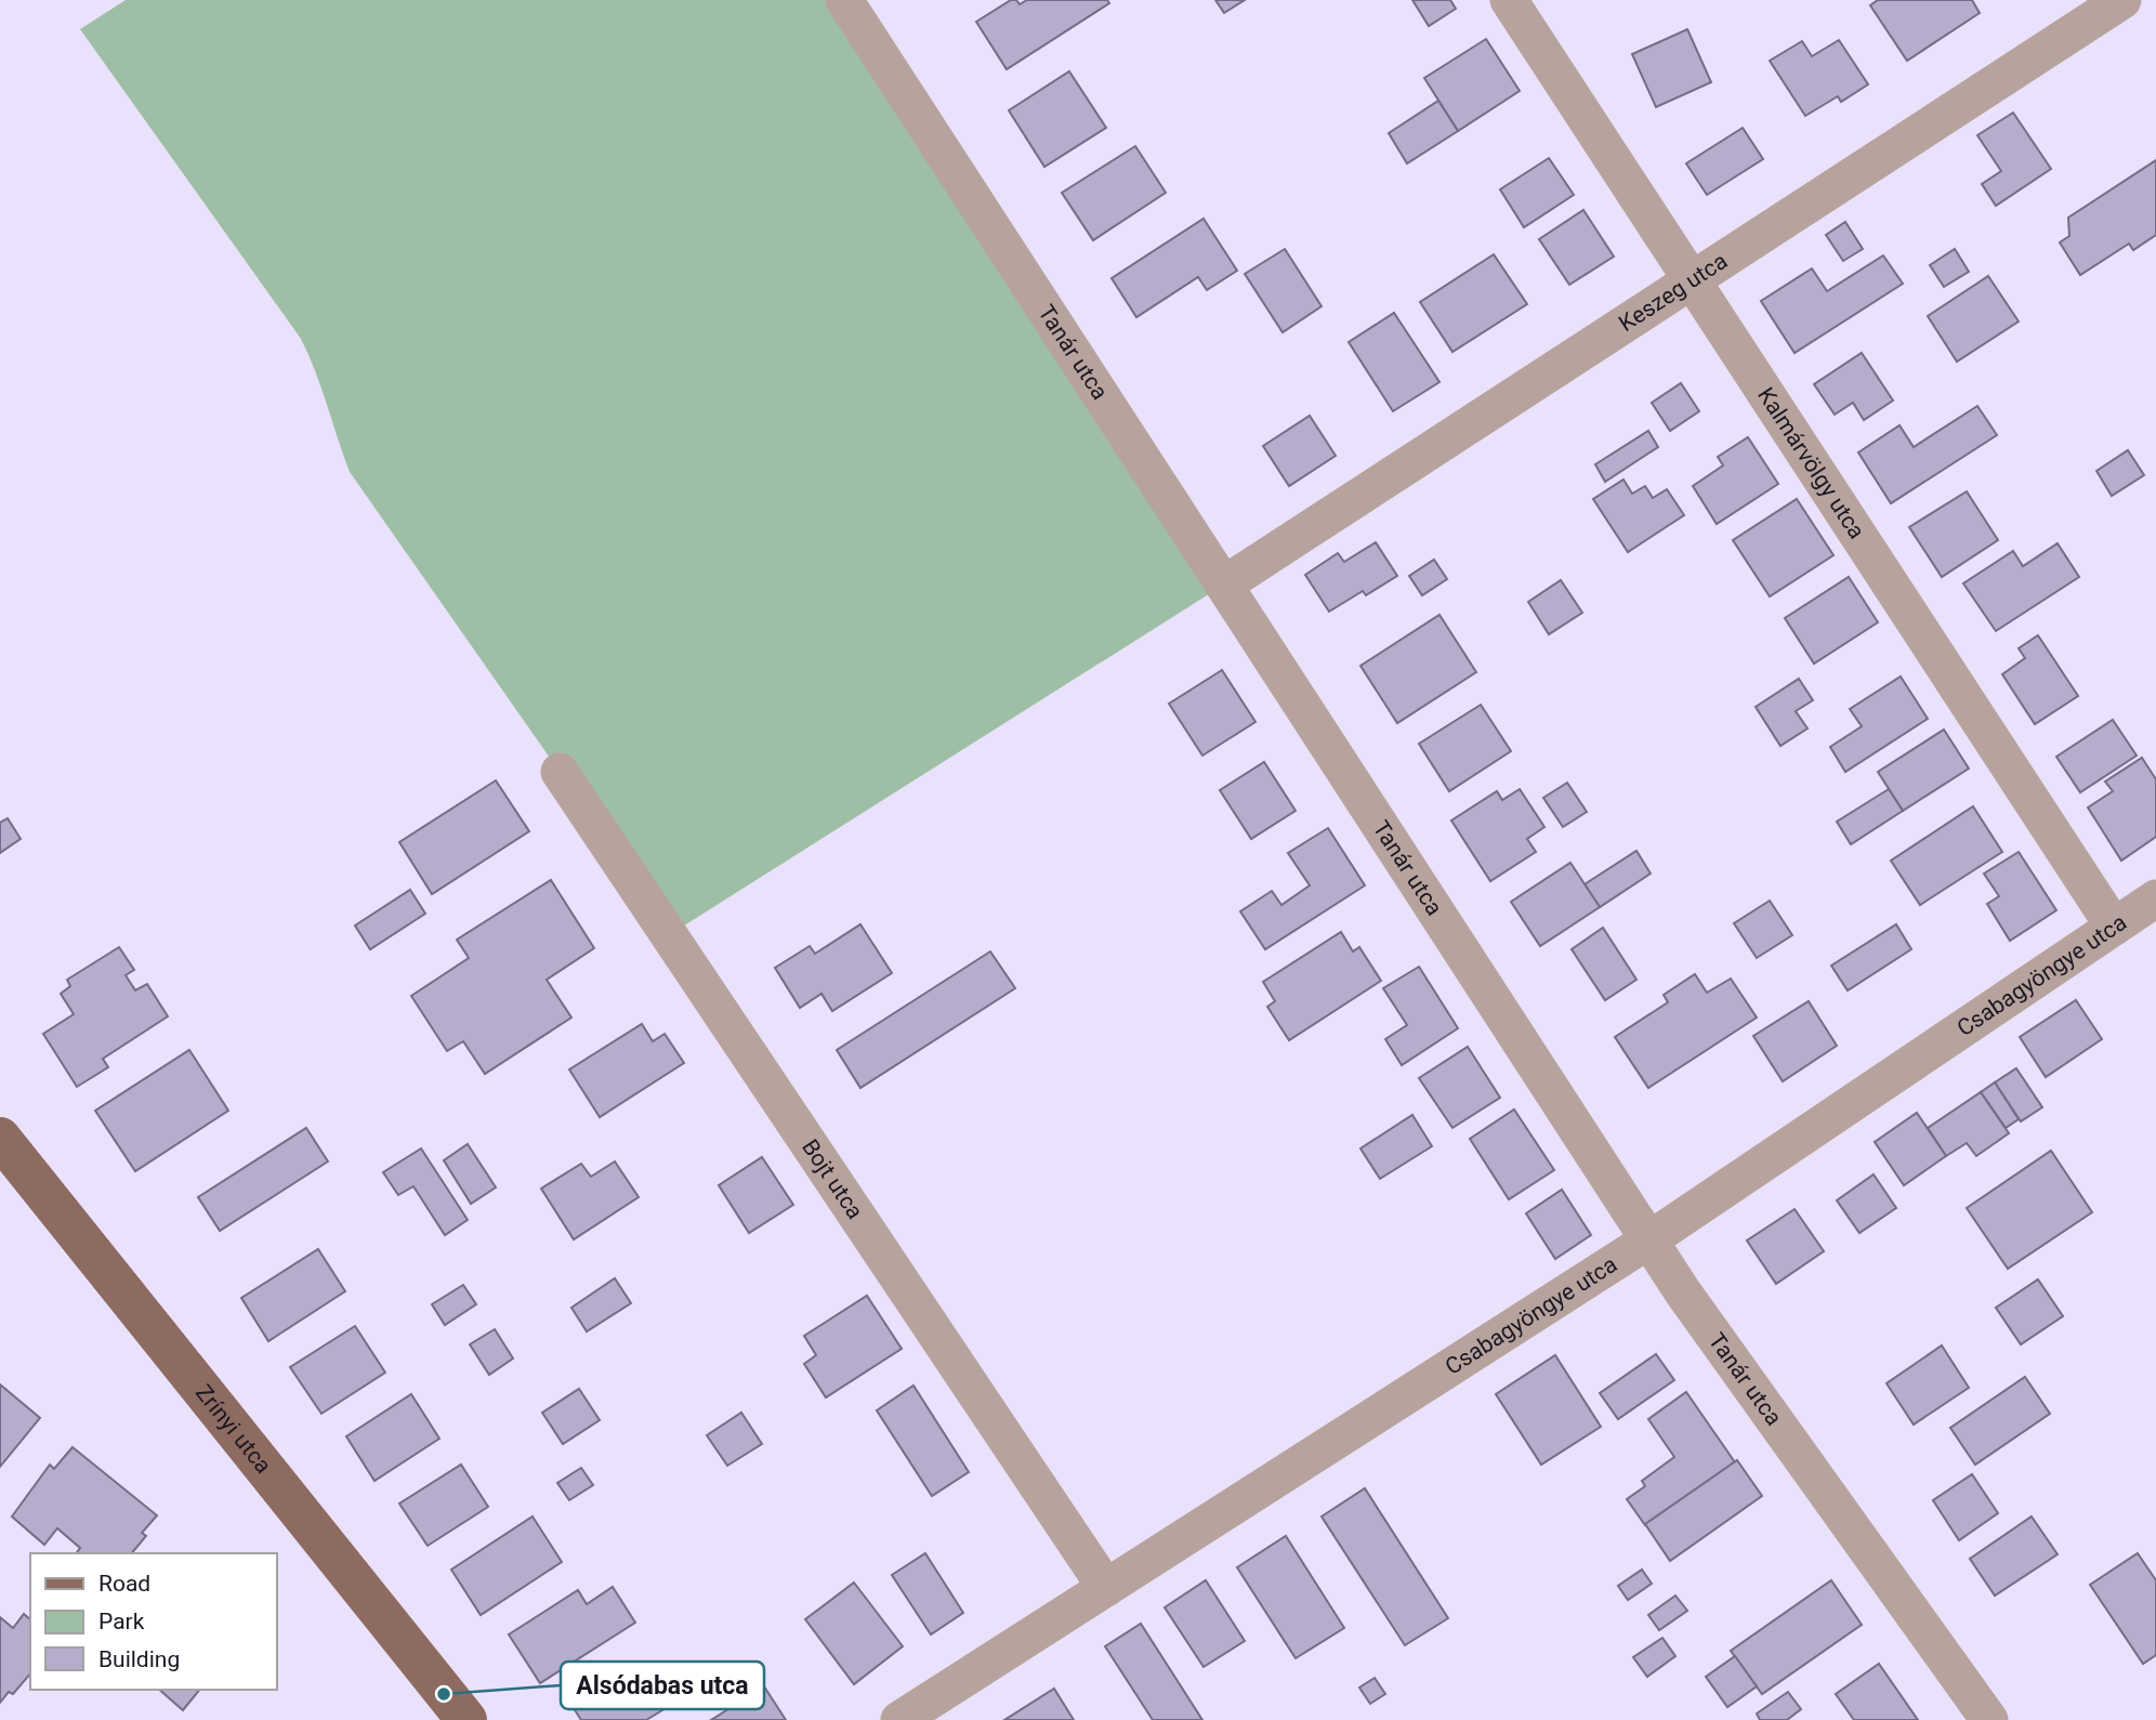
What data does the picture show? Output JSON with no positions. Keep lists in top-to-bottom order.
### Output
{
  "streets": {
    "main road": ["Zrínyi utca"],
    "street": [
      "Keszeg utca",
      "Tanár utca",
      "Kalmárvölgy utca",
      "Csabagyöngye utca",
      "Bojt utca"
    ]
  },
  "crossings": [
    ["Keszeg utca", "Tanár utca"],
    ["Keszeg utca", "Kalmárvölgy utca"],
    ["Tanár utca", "Csabagyöngye utca"],
    ["Kalmárvölgy utca", "Csabagyöngye utca"],
    ["Csabagyöngye utca", "Bojt utca"]
  ],
  "places": ["Alsódabas utca"],
  "legend": ["Road", "Park", "Building"]
}
